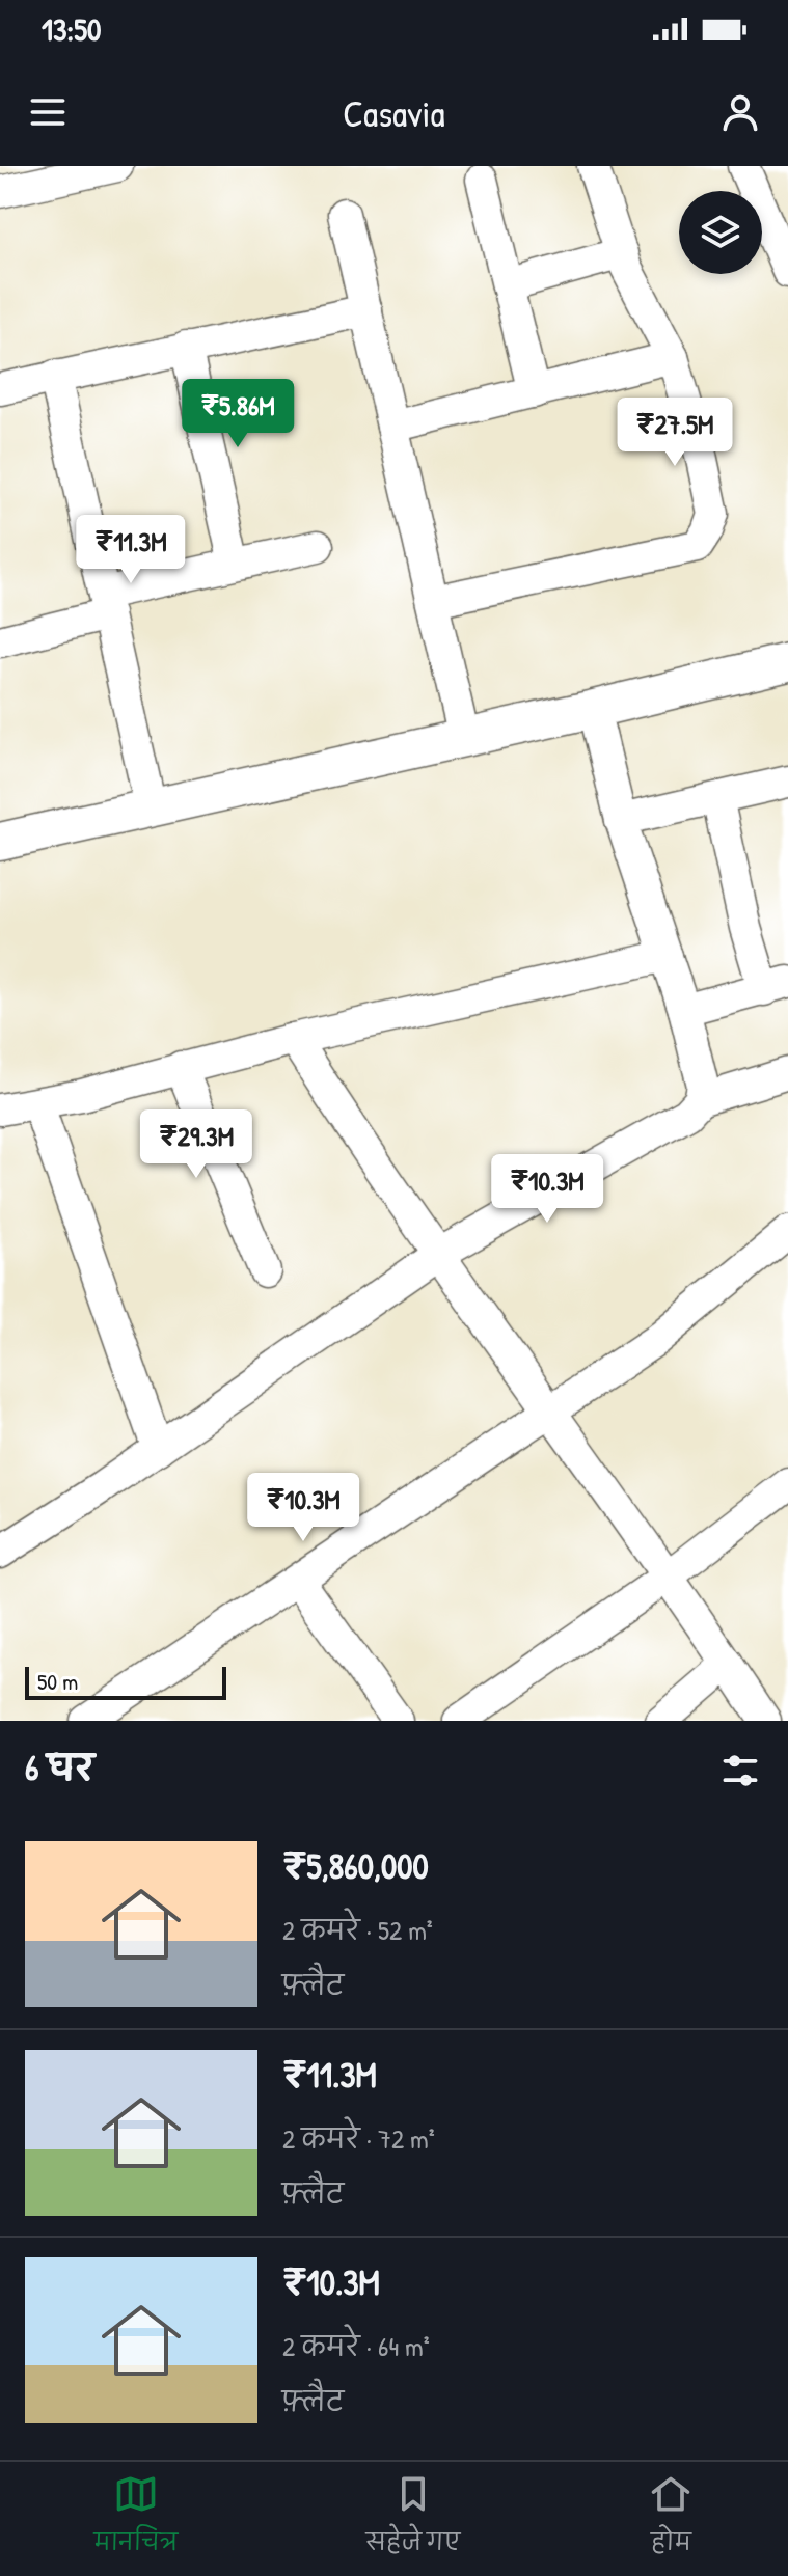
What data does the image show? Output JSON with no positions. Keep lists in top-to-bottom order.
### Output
{
  "scale_bar": "50 m",
  "page": {
    "status": "13:50",
    "header": "Casavia",
    "price": [
      "₹5.86M",
      "₹27.5M",
      "₹11.3M",
      "₹29.3M",
      "₹10.3M",
      "₹10.3M"
    ],
    "scale": "50 m",
    "heading": "6 घर",
    "list": [
      {
        "name": "₹5,860,000",
        "note": "2 कमरे · 52 m² · फ़्लैट"
      },
      {
        "name": "₹11.3M",
        "note": "2 कमरे · 72 m² · फ़्लैट"
      },
      {
        "name": "₹10.3M",
        "note": "2 कमरे · 64 m² · फ़्लैट"
      }
    ],
    "tabs": ["मानचित्र", "सहेजे गए", "होम"]
  }
}
